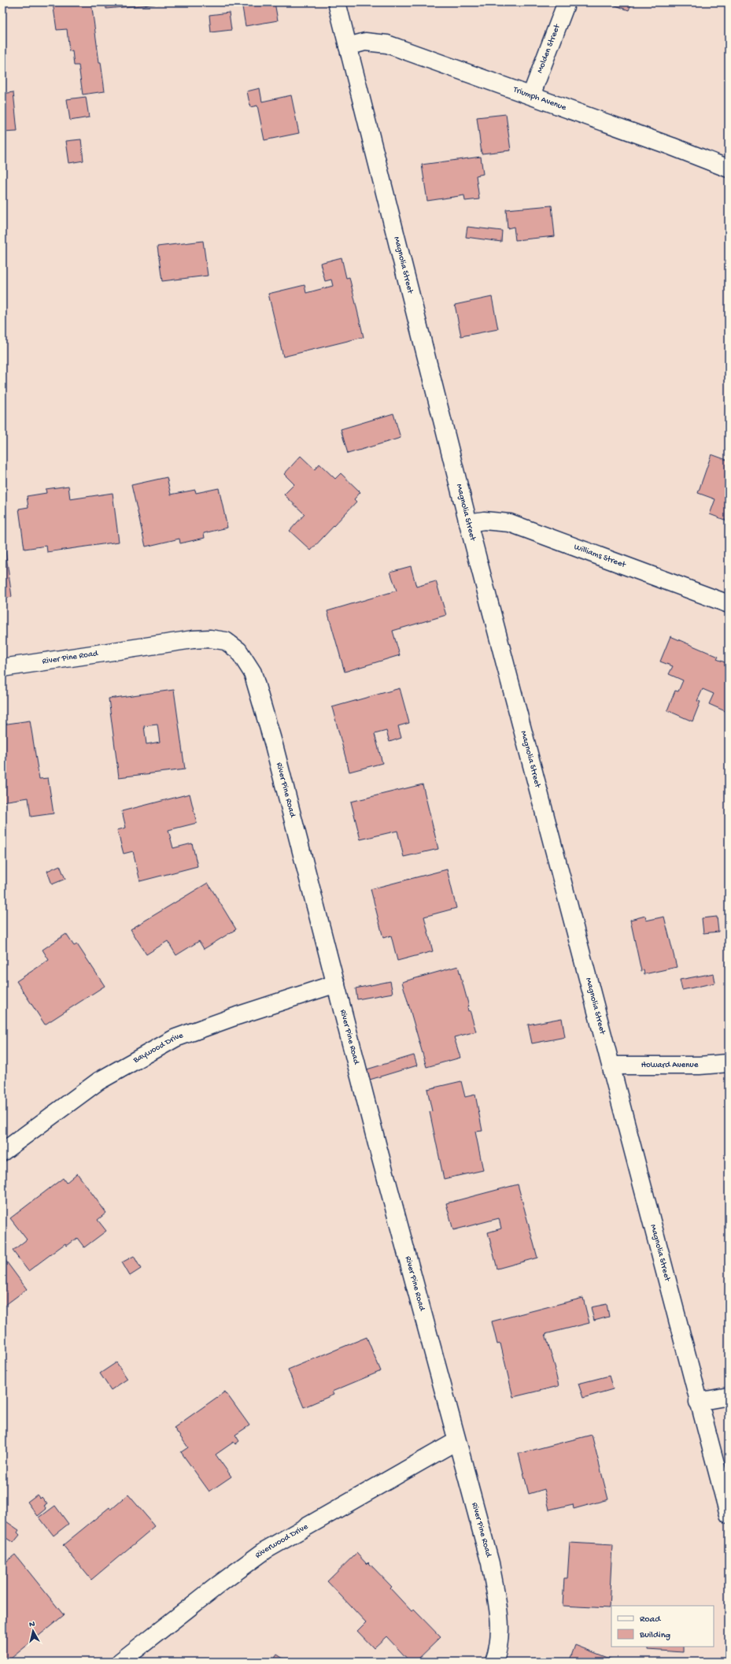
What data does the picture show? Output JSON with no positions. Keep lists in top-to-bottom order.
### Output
{
  "streets": {
    "street": [
      "Molden Street",
      "Triumph Avenue",
      "Magnolia Street",
      "Williams Street",
      "River Pine Road",
      "Baywood Drive",
      "Howard Avenue",
      "Riverwood Drive"
    ]
  },
  "crossings": [
    ["Molden Street", "Triumph Avenue"],
    ["Triumph Avenue", "Magnolia Street"],
    ["Magnolia Street", "Williams Street"],
    ["Magnolia Street", "Howard Avenue"],
    ["River Pine Road", "Baywood Drive"],
    ["River Pine Road", "Riverwood Drive"]
  ],
  "legend": ["Road", "Building"],
  "north": "top"
}
